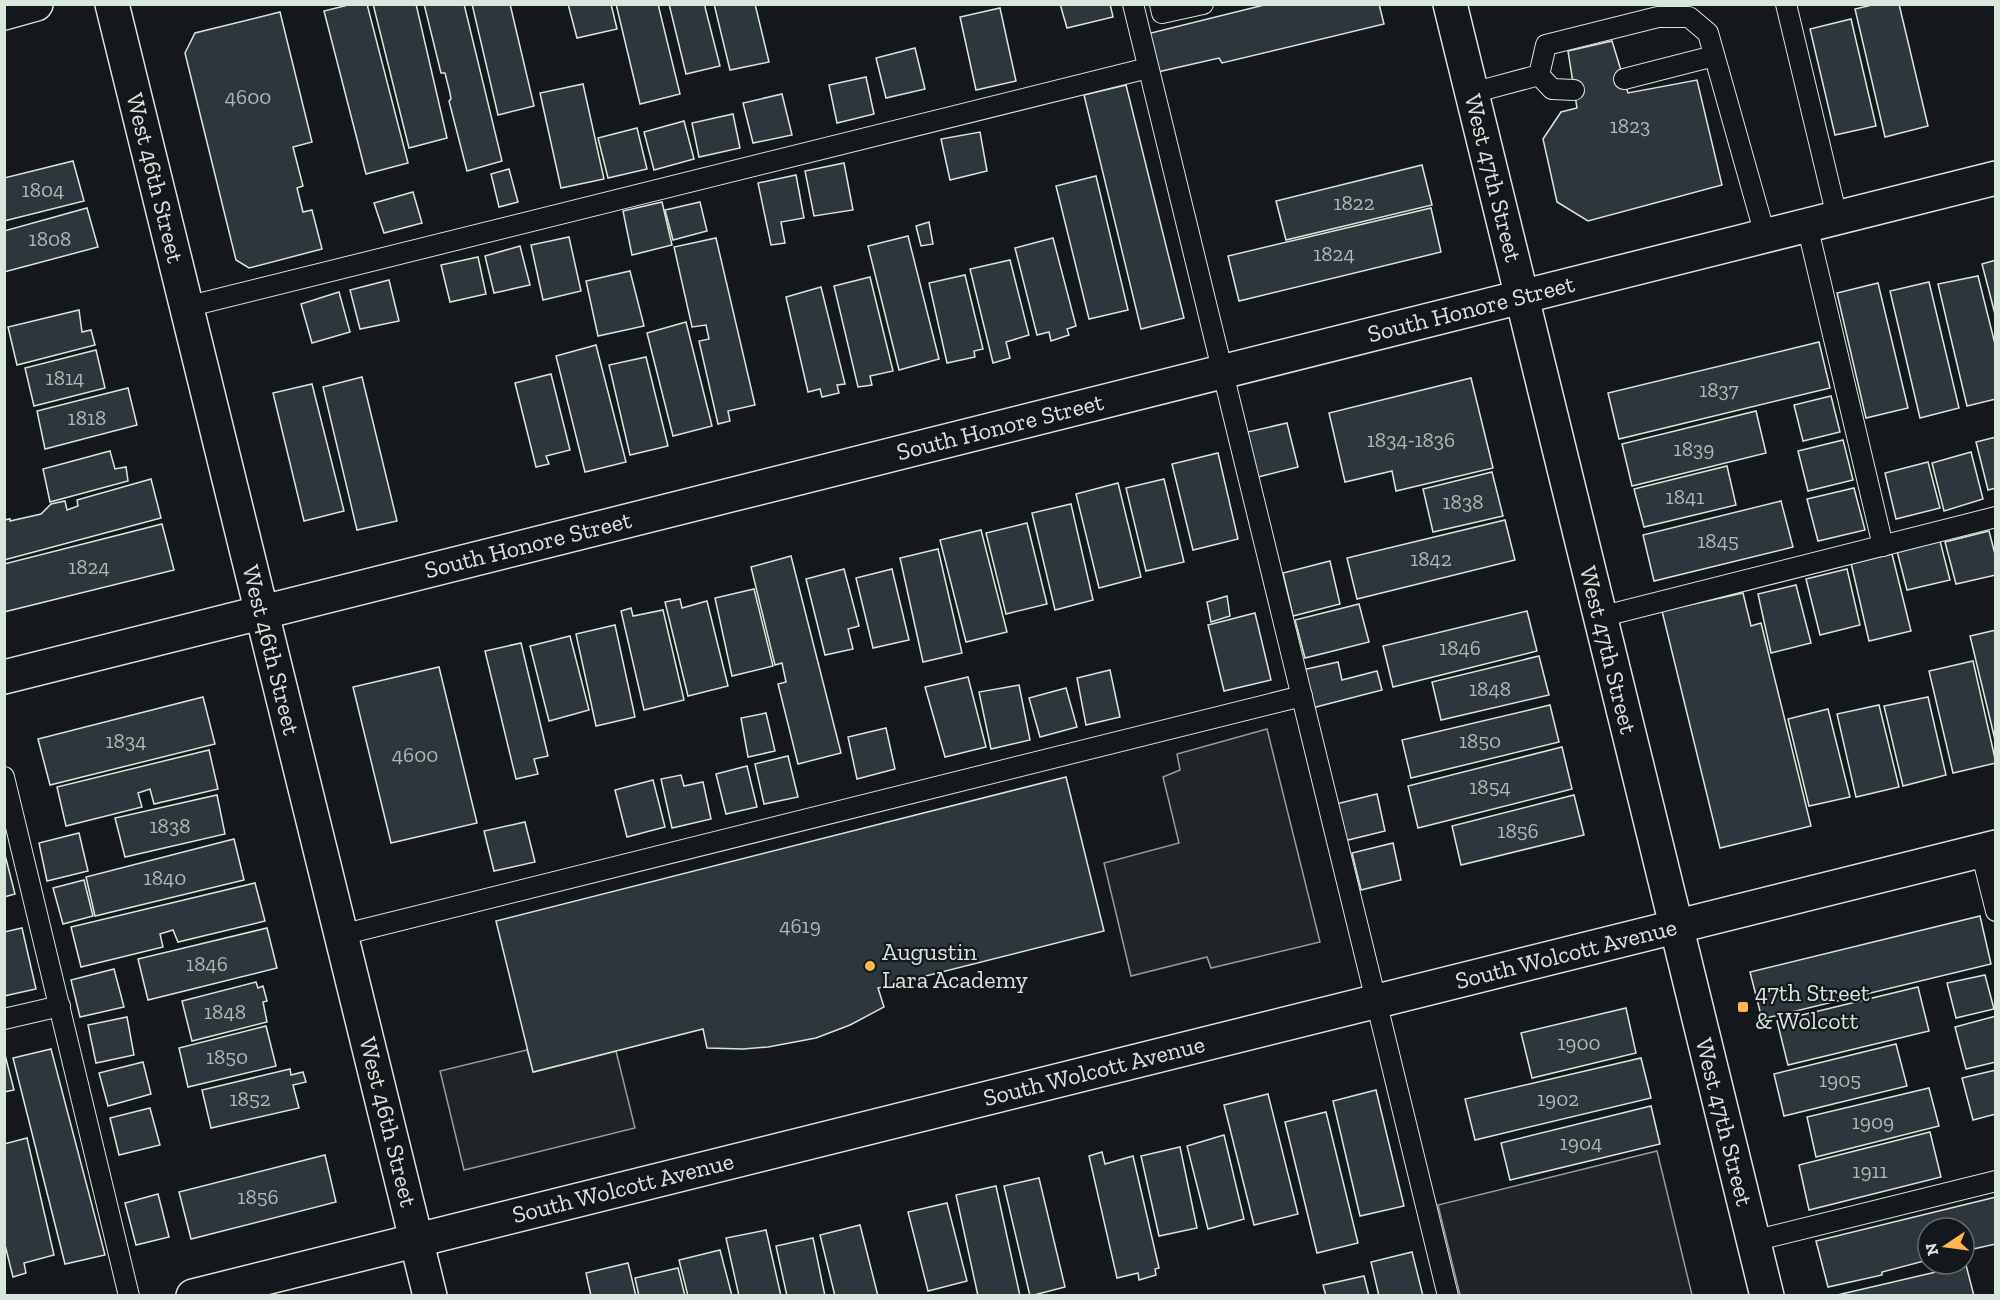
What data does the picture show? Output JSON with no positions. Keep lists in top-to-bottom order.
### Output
{
  "streets": {
    "street": [
      "West 46th Street",
      "West 47th Street",
      "South Honore Street",
      "South Wolcott Avenue"
    ]
  },
  "crossings": [
    ["West 46th Street", "South Honore Street"],
    ["West 46th Street", "South Wolcott Avenue"],
    ["West 47th Street", "South Honore Street"],
    ["West 47th Street", "South Wolcott Avenue"]
  ],
  "places": {
    "other": ["Augustin Lara Academy"],
    "transit": ["47th Street & Wolcott"]
  },
  "house_numbers": [
    "4600",
    "1823",
    "1804",
    "1822",
    "1808",
    "1824",
    "1814",
    "1837",
    "1818",
    "1834-1836",
    "1839",
    "1841",
    "1838",
    "1845",
    "1842",
    "1824",
    "1846",
    "1848",
    "1834",
    "1850",
    "4600",
    "1854",
    "1838",
    "1856",
    "1840",
    "4619",
    "1846",
    "1848",
    "1900",
    "1850",
    "1905",
    "1852",
    "1902",
    "1909",
    "1904",
    "1911",
    "1856"
  ],
  "north": "left"
}
